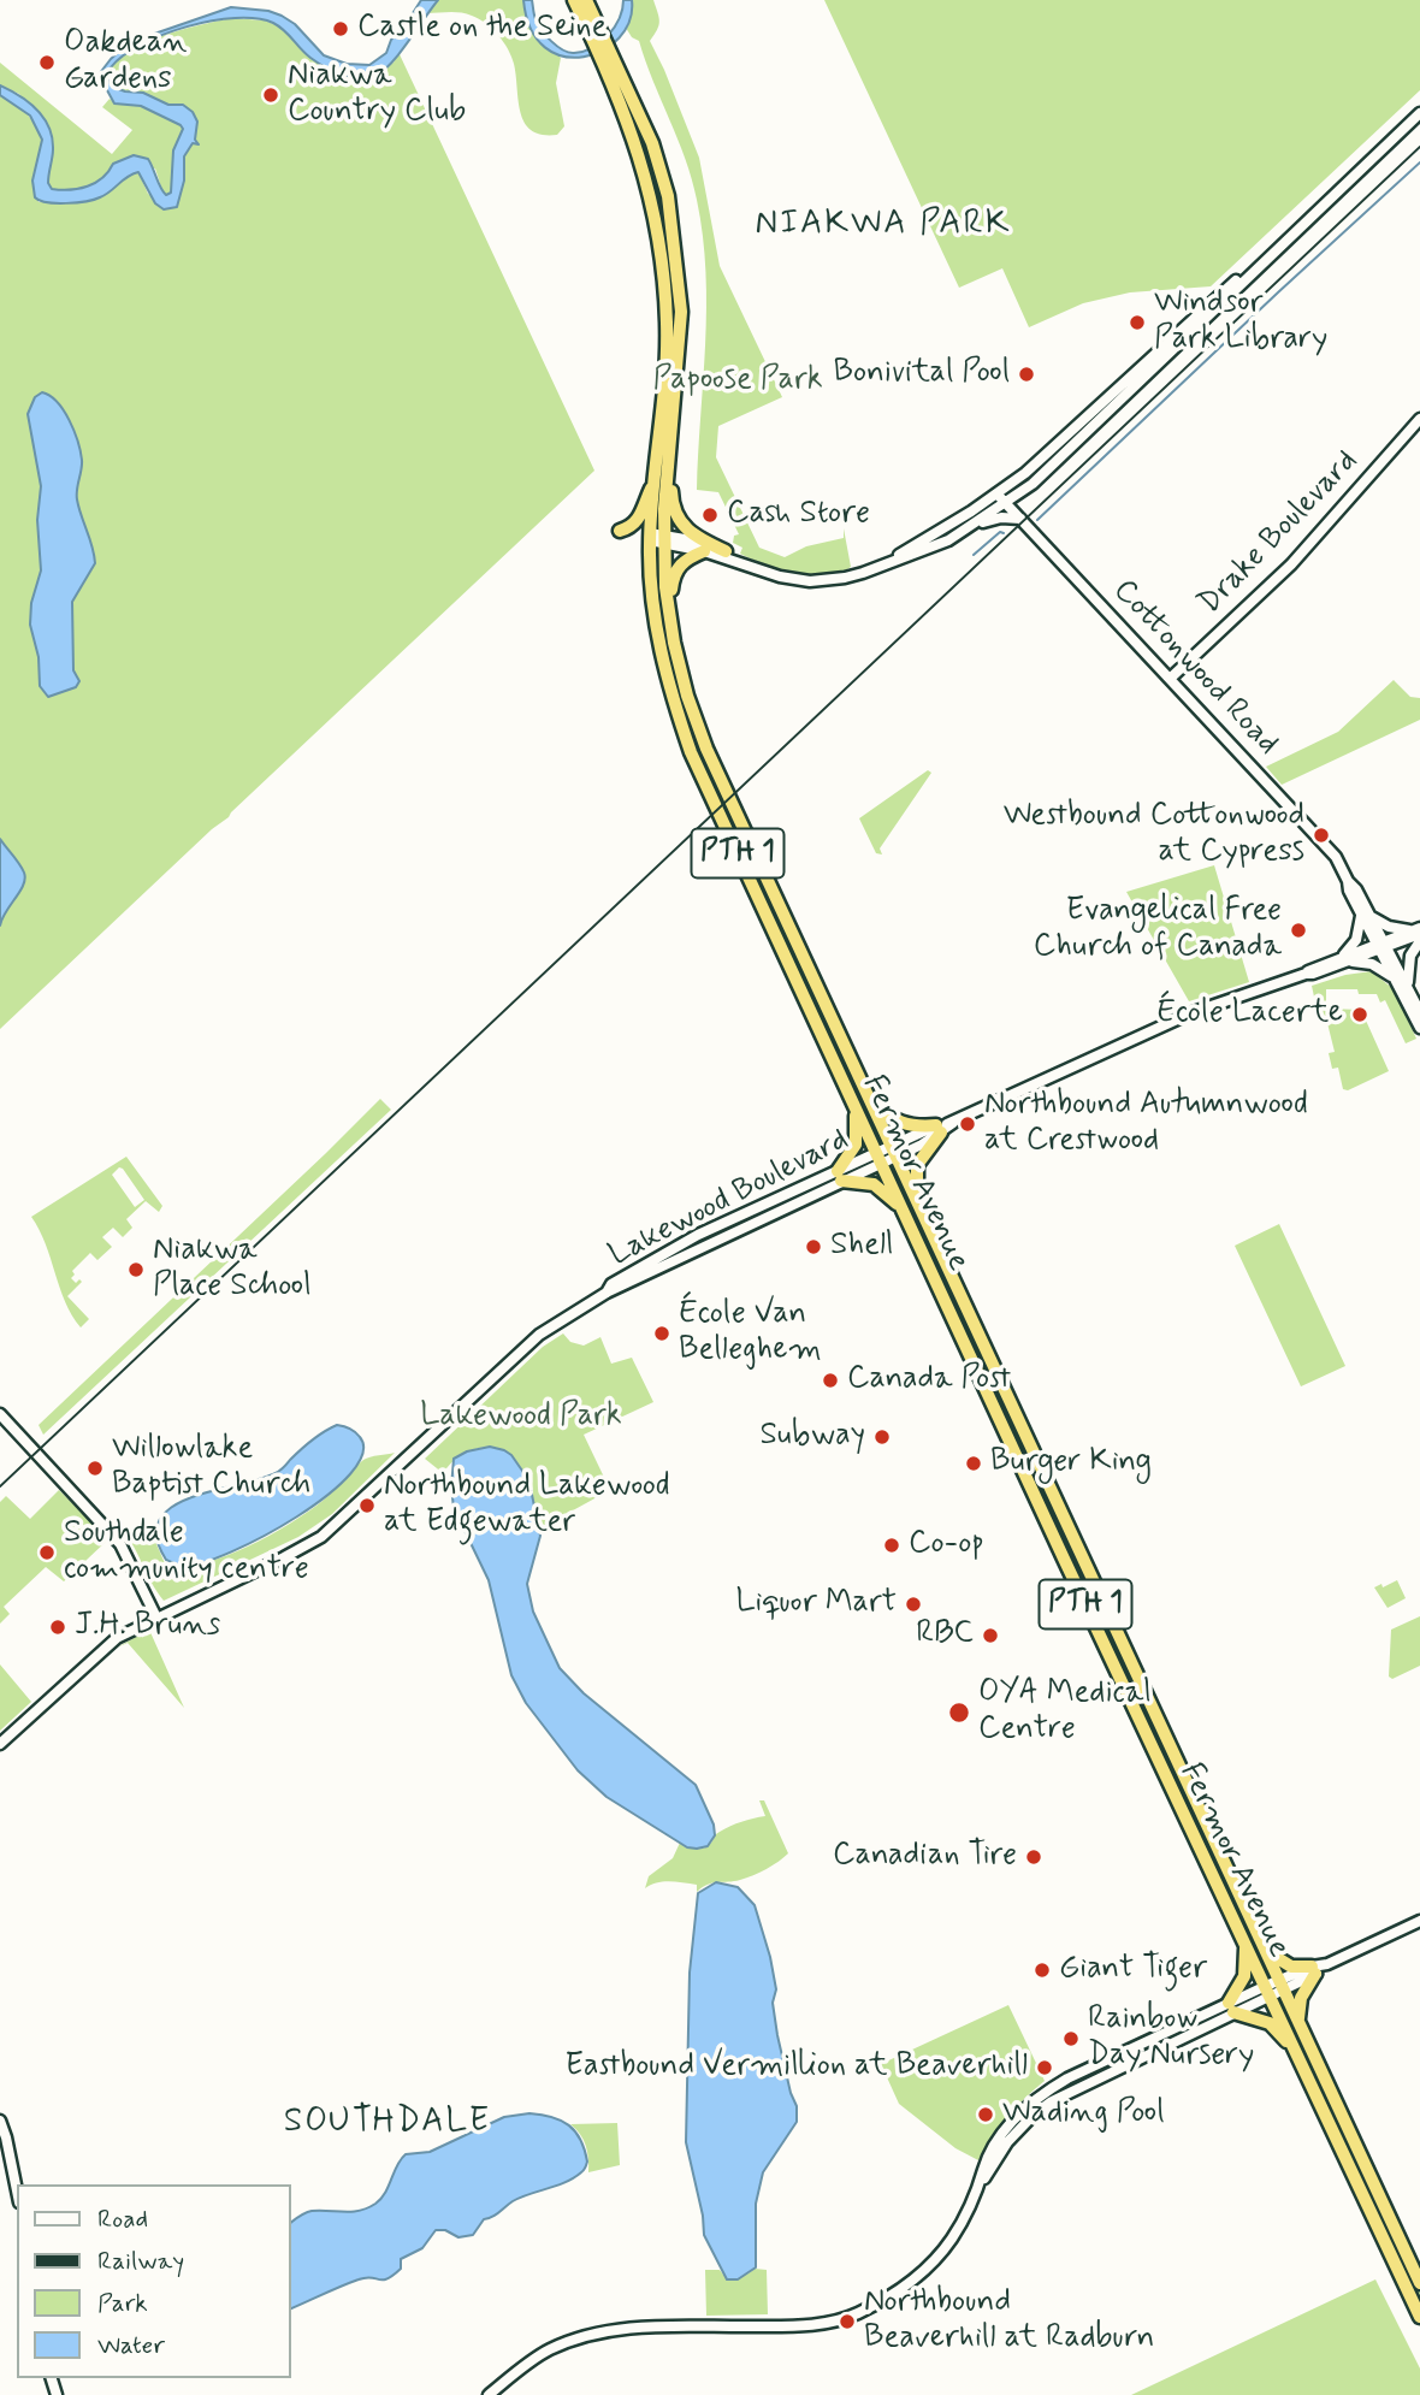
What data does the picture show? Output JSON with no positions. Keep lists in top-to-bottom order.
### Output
{
  "streets": {
    "highway": ["PTH 1", "Fermor Avenue"],
    "street": ["Drake Boulevard", "Cottonwood Road", "Lakewood Boulevard"]
  },
  "crossings": [
    ["Drake Boulevard", "Cottonwood Road"],
    ["Cottonwood Road", "Lakewood Boulevard"],
    ["Fermor Avenue", "Lakewood Boulevard"]
  ],
  "districts": ["NIAKWA PARK", "SOUTHDALE"],
  "parks": ["Papoose Park", "Lakewood Park"],
  "places": [
    "Castle on the Seine",
    "Oakdean Gardens",
    "Niakwa Country Club",
    "Windsor Park Library",
    "Bonivital Pool",
    "Cash Store",
    "Westbound Cottonwood at Cypress",
    "Evangelical Free Church of Canada",
    "École Lacerte",
    "Northbound Autumnwood at Crestwood",
    "Shell",
    "Niakwa Place School",
    "École Van Belleghem",
    "Canada Post",
    "Subway",
    "Burger King",
    "Willowlake Baptist Church",
    "Northbound Lakewood at Edgewater",
    "Co-op",
    "Southdale community centre",
    "Liquor Mart",
    "J.H. Bruns",
    "RBC",
    "OYA Medical Centre",
    "Canadian Tire",
    "Giant Tiger",
    "Rainbow Day Nursery",
    "Eastbound Vermillion at Beaverhill",
    "Wading Pool",
    "Northbound Beaverhill at Radburn"
  ],
  "legend": [
    "Road",
    "Railway",
    "Park",
    "Water"
  ]
}
